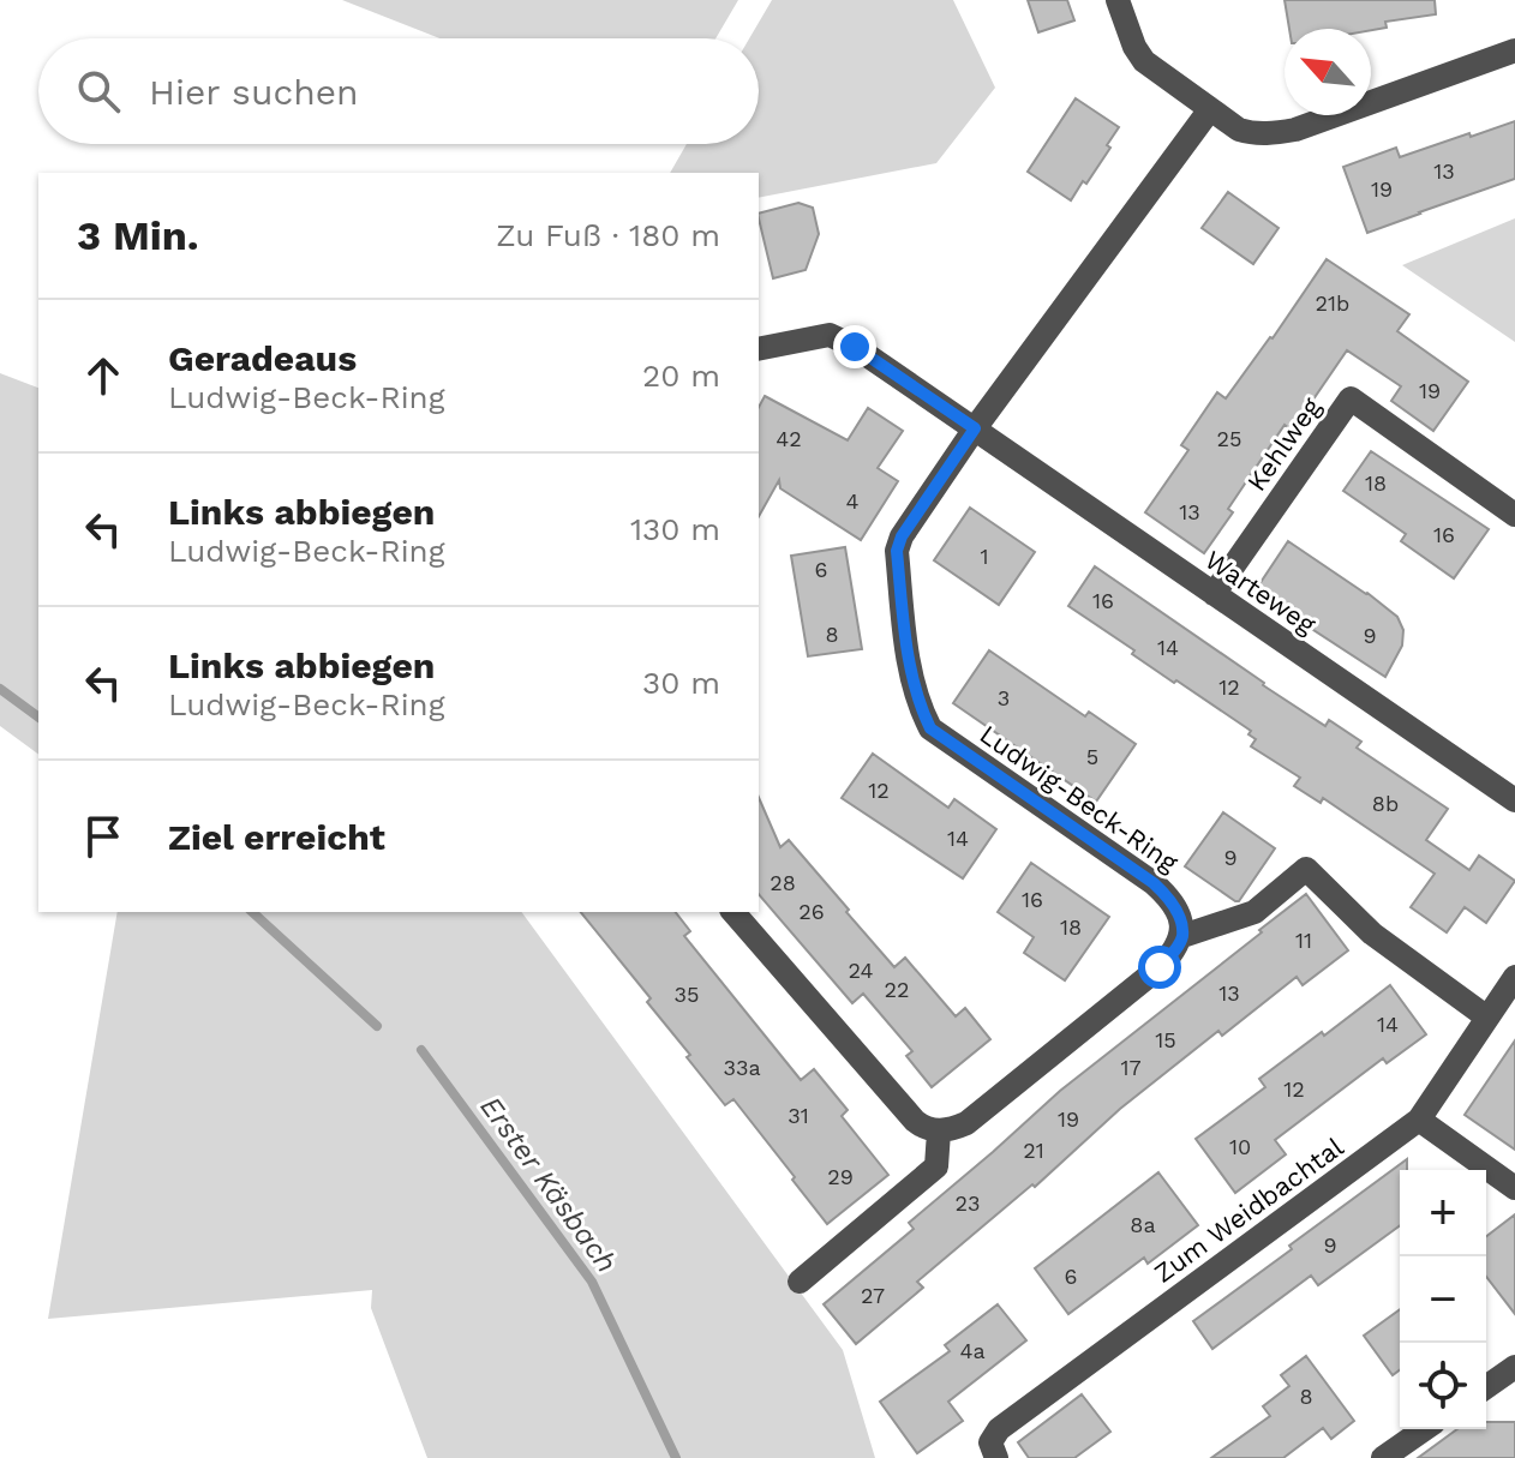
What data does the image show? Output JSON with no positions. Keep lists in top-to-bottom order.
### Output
{
  "streets": {
    "street": [
      "Kehlweg",
      "Warteweg",
      "Ludwig-Beck-Ring",
      "Zum Weidbachtal"
    ]
  },
  "crossings": [
    ["Kehlweg", "Warteweg"],
    ["Warteweg", "Ludwig-Beck-Ring"]
  ],
  "water": ["Erster Käsbach"],
  "house_numbers": [
    "13",
    "19",
    "21b",
    "19",
    "42",
    "25",
    "18",
    "4",
    "13",
    "16",
    "1",
    "6",
    "16",
    "8",
    "9",
    "14",
    "12",
    "3",
    "5",
    "12",
    "8b",
    "14",
    "9",
    "28",
    "16",
    "26",
    "18",
    "11",
    "24",
    "22",
    "13",
    "35",
    "14",
    "15",
    "33a",
    "17",
    "12",
    "31",
    "19",
    "10",
    "21",
    "29",
    "23",
    "8a",
    "9",
    "6",
    "27",
    "4a",
    "8"
  ],
  "north": "top left",
  "page": {
    "search": "Hier suchen",
    "heading": ["3 Min.", "Zu Fuß · 180 m"],
    "list": [
      ["Geradeaus", "Ludwig-Beck-Ring", "20 m"],
      ["Links abbiegen", "Ludwig-Beck-Ring", "130 m"],
      ["Links abbiegen", "Ludwig-Beck-Ring", "30 m"],
      "Ziel erreicht"
    ],
    "map_buttons": ["+", "−"]
  }
}
